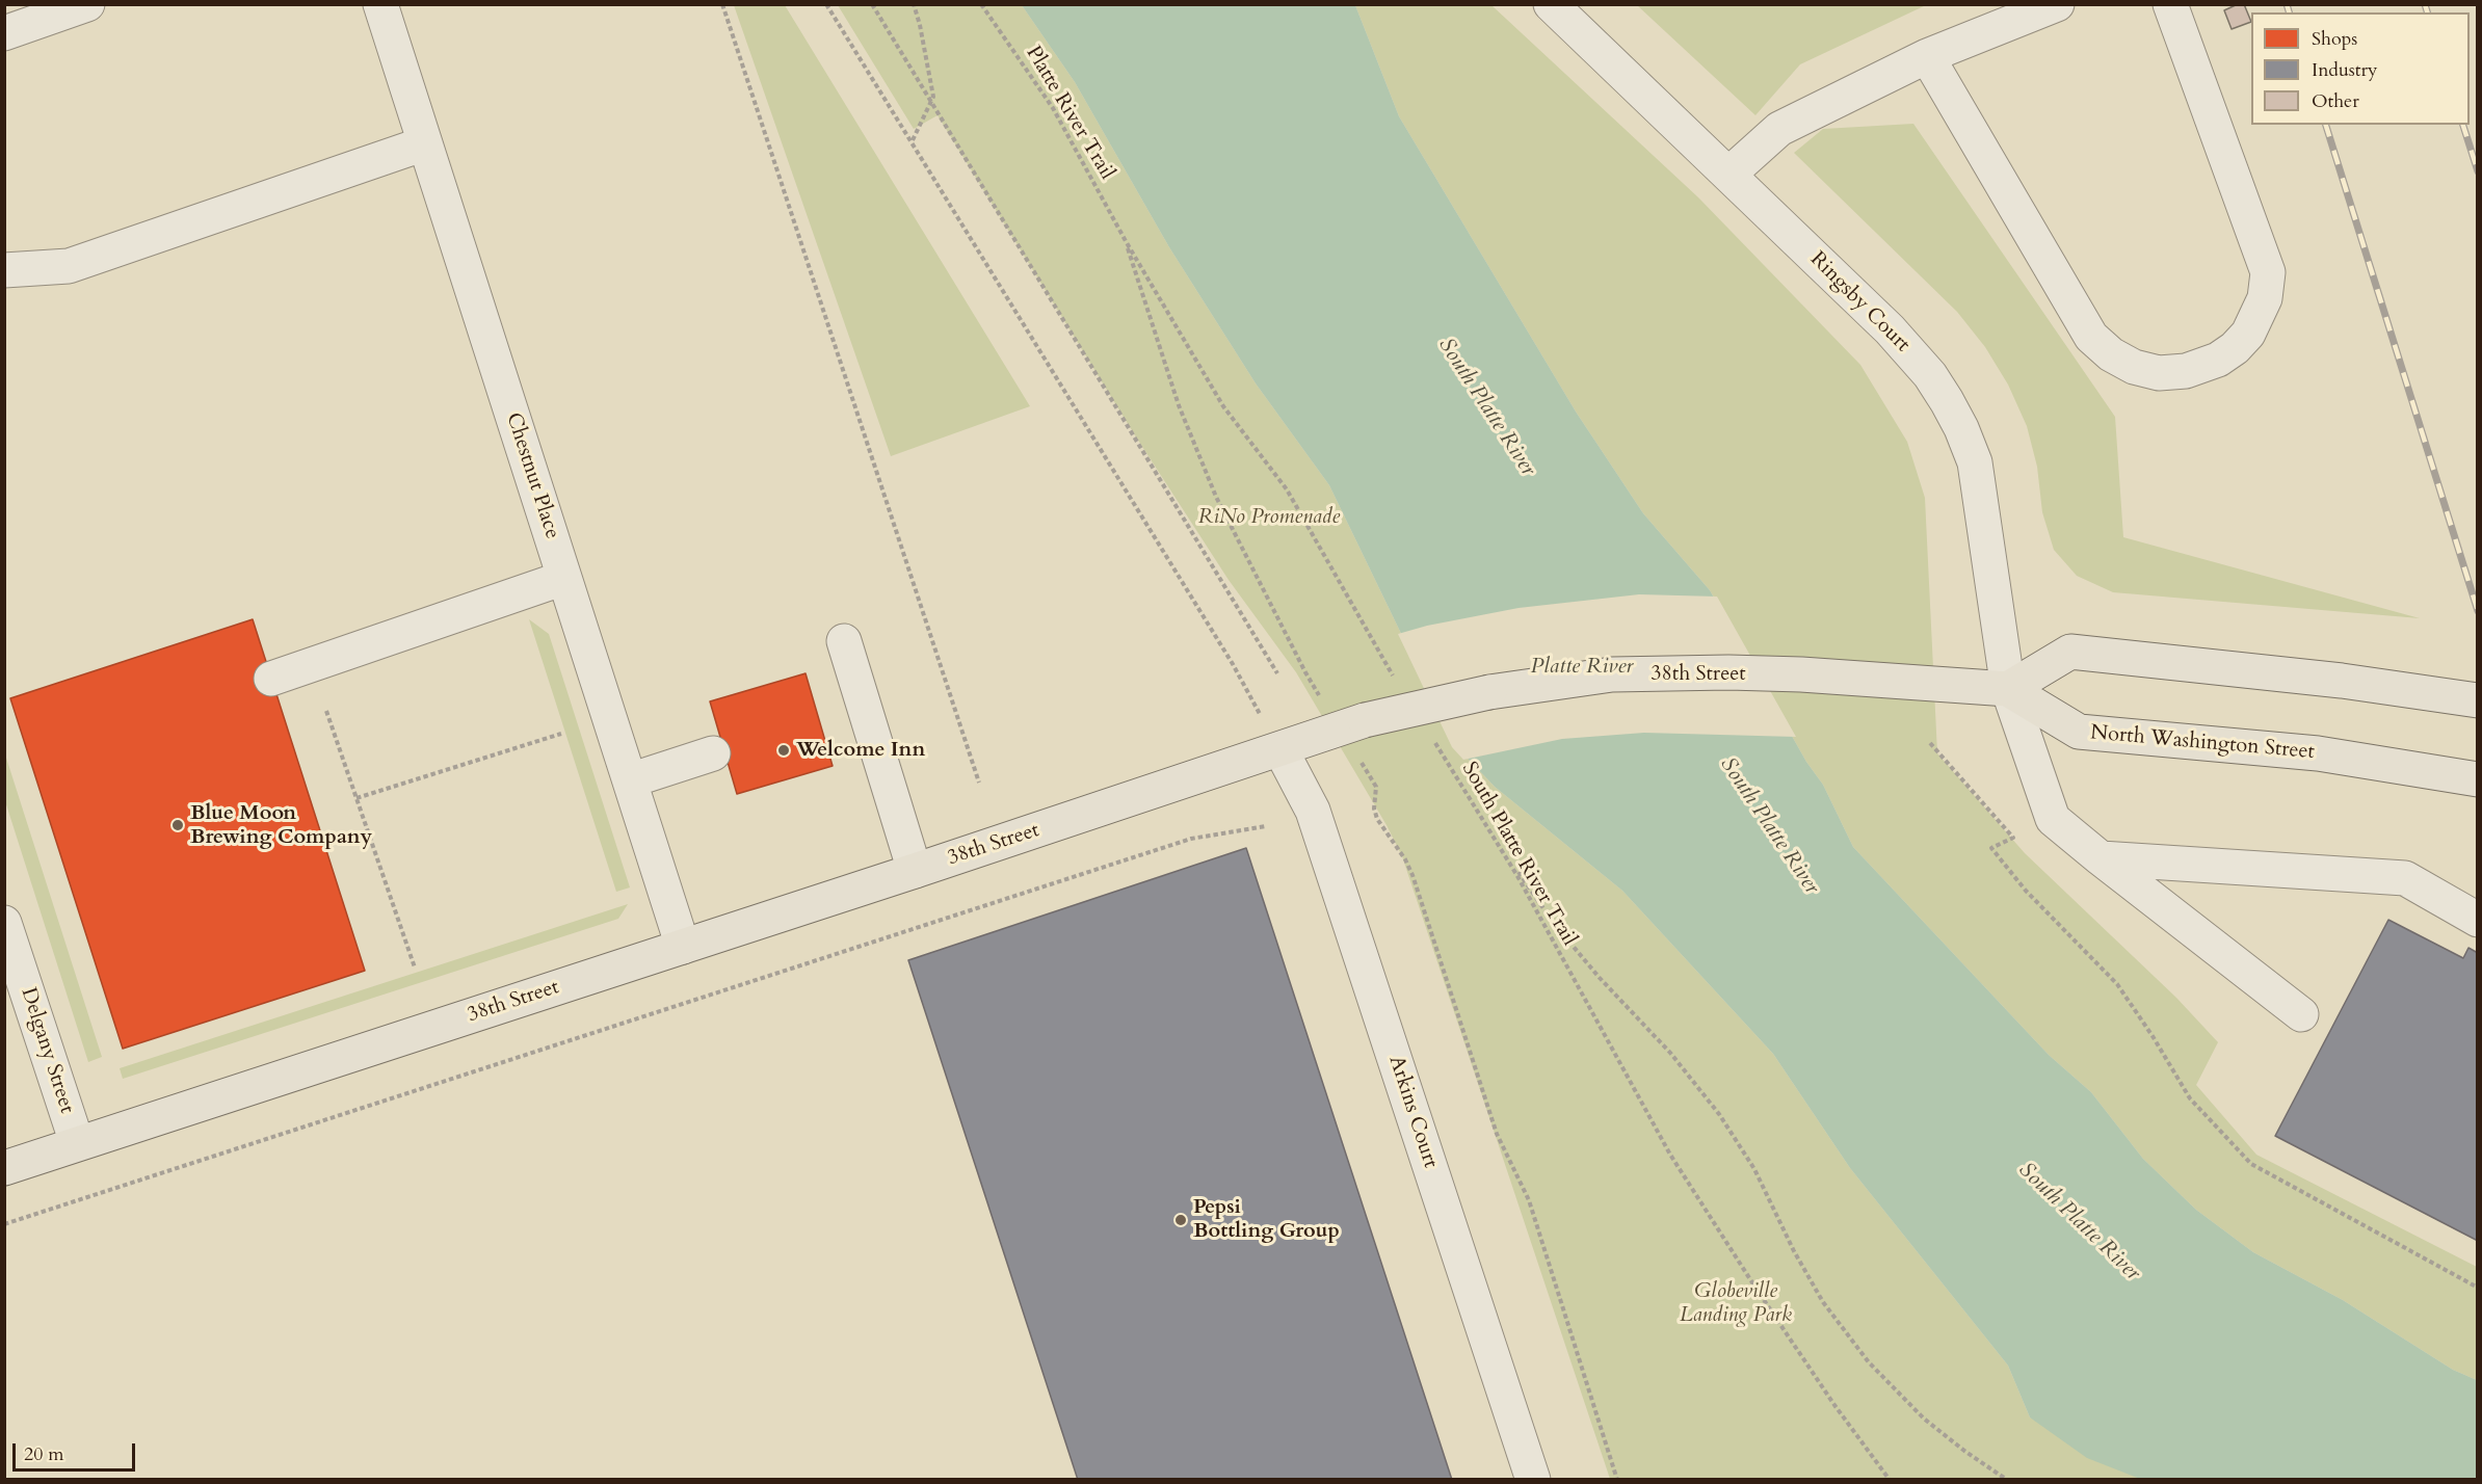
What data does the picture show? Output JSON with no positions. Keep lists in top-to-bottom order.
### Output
{
  "streets": {
    "main road": ["38th Street", "North Washington Street"],
    "street": [
      "Ringsby Court",
      "Chestnut Place",
      "Delgany Street",
      "Arkins Court"
    ],
    "path": ["Platte River Trail", "South Platte River Trail"]
  },
  "crossings": [
    ["Ringsby Court", "38th Street"],
    ["Ringsby Court", "North Washington Street"],
    ["Chestnut Place", "38th Street"],
    ["38th Street", "North Washington Street"],
    ["38th Street", "Delgany Street"],
    ["38th Street", "Arkins Court"]
  ],
  "water": ["South Platte River", "Platte River"],
  "parks": ["RiNo Promenade", "Globeville Landing Park"],
  "places": ["Welcome Inn", "Blue Moon Brewing Company", "Pepsi Bottling Group"],
  "legend": ["Shops", "Industry", "Other"],
  "scale_bar": "20 m"
}
